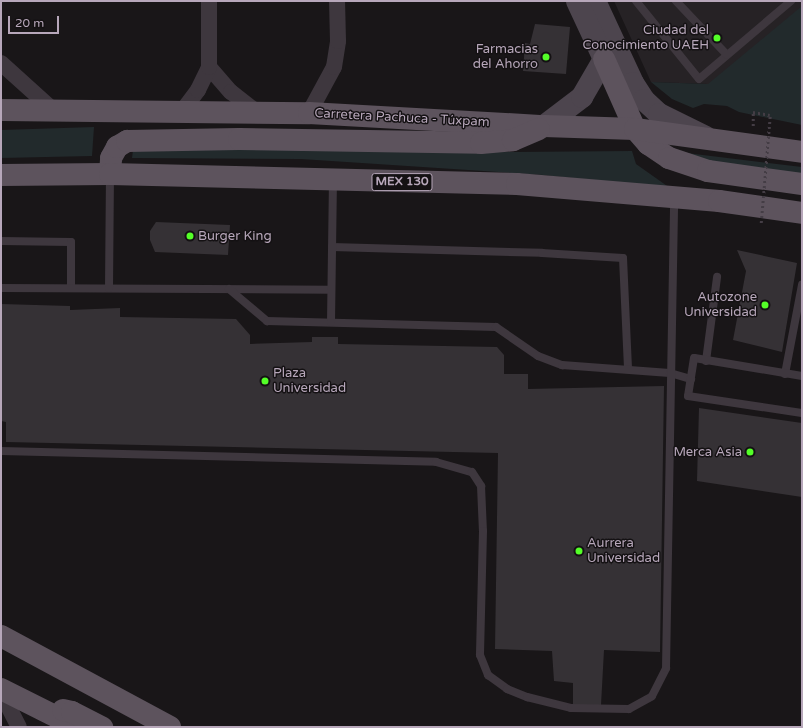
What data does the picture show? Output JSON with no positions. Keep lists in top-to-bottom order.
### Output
{
  "streets": {
    "main road": ["Carretera Pachuca - Túxpam", "MEX 130"]
  },
  "places": [
    "Ciudad del Conocimiento UAEH",
    "Farmacias del Ahorro",
    "Burger King",
    "Autozone Universidad",
    "Plaza Universidad",
    "Merca Asia",
    "Aurrera Universidad"
  ],
  "scale_bar": "20 m"
}
